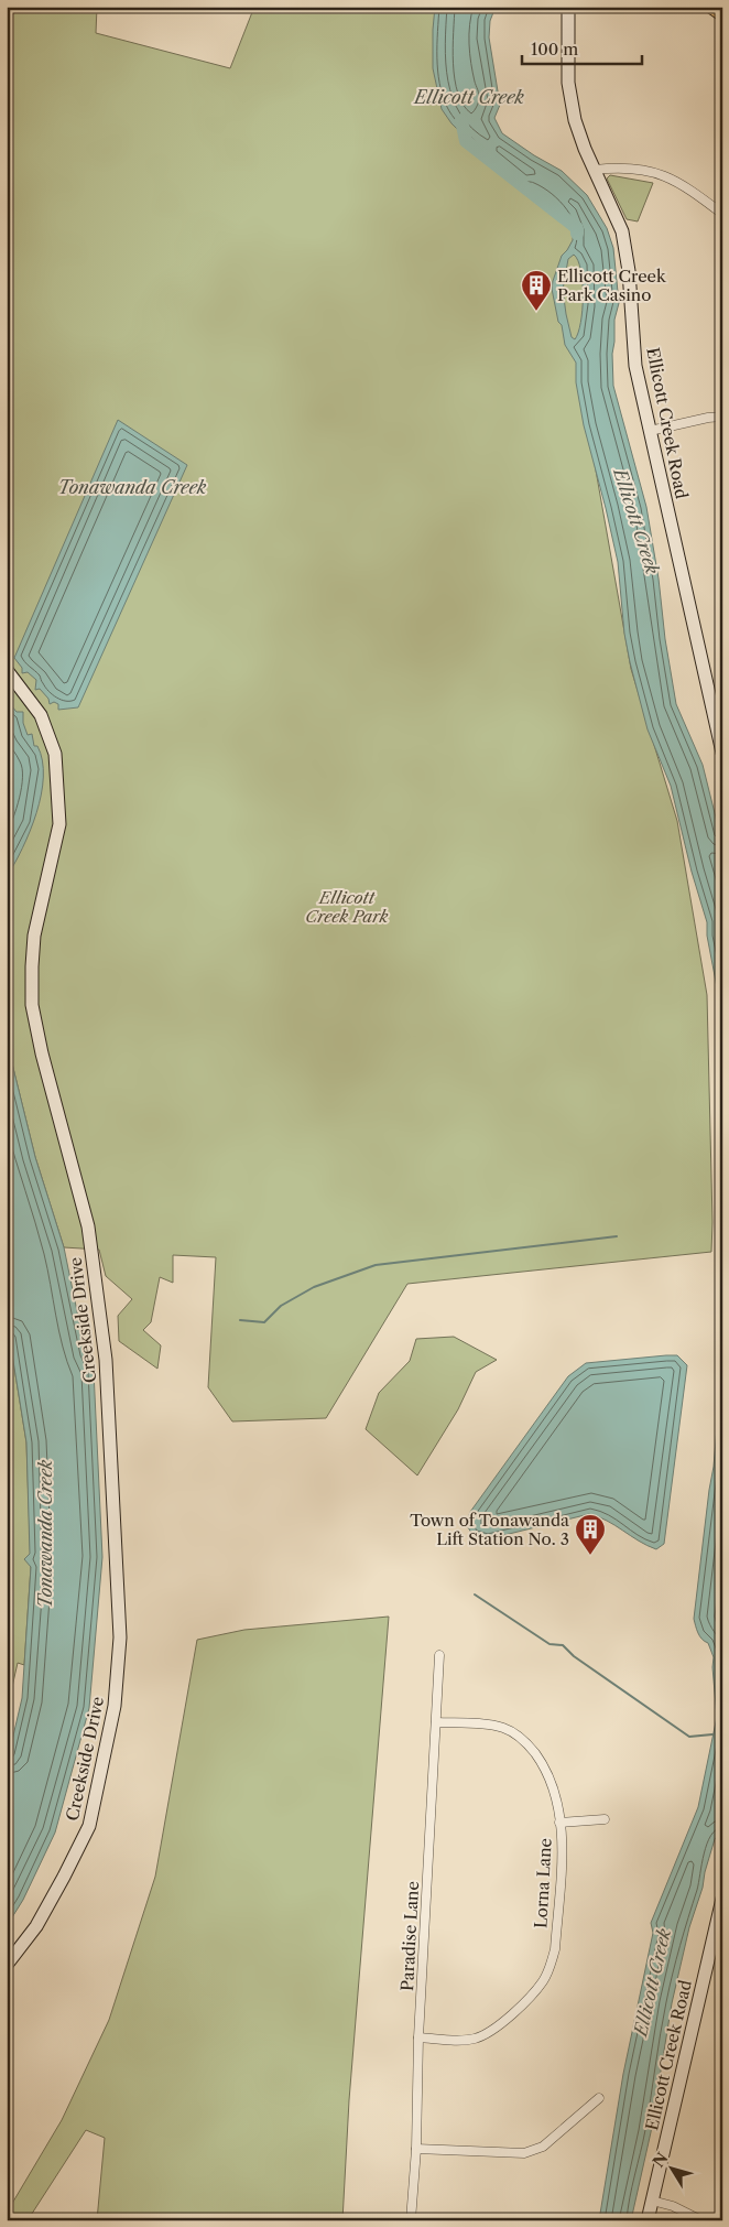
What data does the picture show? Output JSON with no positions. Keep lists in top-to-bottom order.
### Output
{
  "streets": {
    "street": [
      "Ellicott Creek Road",
      "Creekside Drive",
      "Lorna Lane",
      "Paradise Lane"
    ]
  },
  "crossings": [
    ["Lorna Lane", "Paradise Lane"]
  ],
  "water": ["Ellicott Creek", "Tonawanda Creek"],
  "parks": ["Ellicott Creek Park"],
  "places": {
    "building": ["Ellicott Creek Park Casino", "Town of Tonawanda Lift Station No. 3"]
  },
  "scale_bar": "100 m",
  "north": "top left"
}
